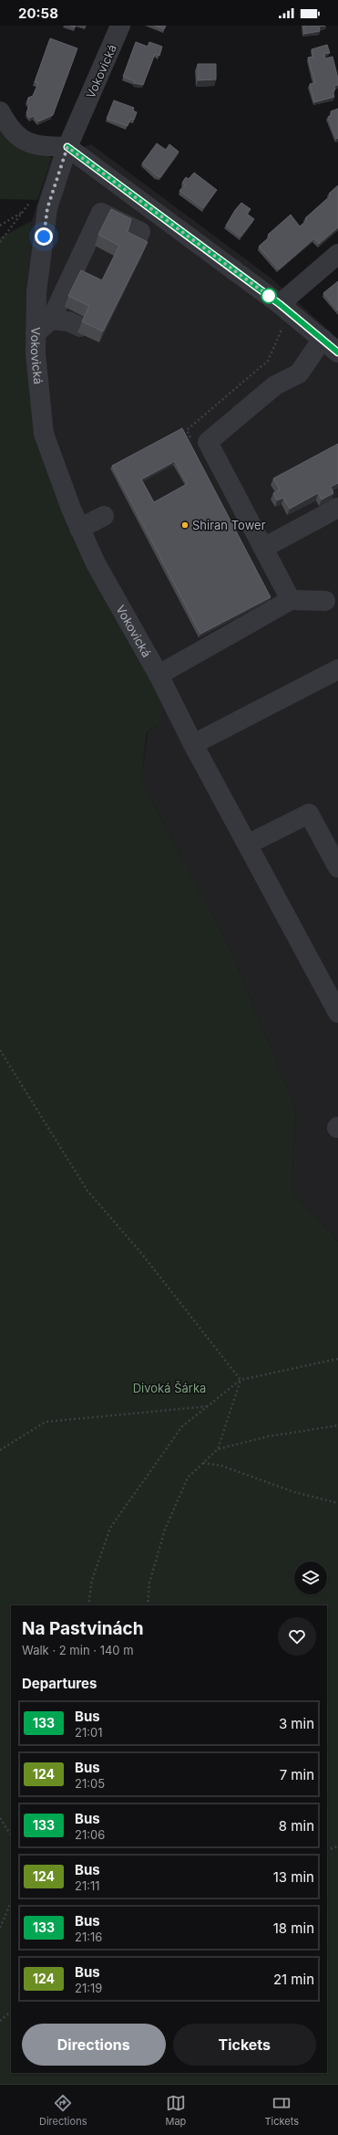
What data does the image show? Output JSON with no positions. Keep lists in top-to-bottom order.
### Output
{
  "streets": {
    "street": ["Vokovická"]
  },
  "parks": ["Divoká Šárka"],
  "places": ["Shiran Tower"],
  "lines": ["bus line 133"],
  "page": {
    "status": "20:58",
    "heading": [
      ["Na Pastvinách", "Walk · 2 min · 140 m"],
      "Departures"
    ],
    "list": [
      {
        "mark": "133",
        "name": "Bus",
        "note": "21:01",
        "value": "3 min"
      },
      {
        "mark": "124",
        "name": "Bus",
        "note": "21:05",
        "value": "7 min"
      },
      {
        "mark": "133",
        "name": "Bus",
        "note": "21:06",
        "value": "8 min"
      },
      {
        "mark": "124",
        "name": "Bus",
        "note": "21:11",
        "value": "13 min"
      },
      {
        "mark": "133",
        "name": "Bus",
        "note": "21:16",
        "value": "18 min"
      },
      {
        "mark": "124",
        "name": "Bus",
        "note": "21:19",
        "value": "21 min"
      }
    ],
    "buttons": ["Directions", "Tickets"],
    "tabs": ["Directions", "Map", "Tickets"]
  }
}
